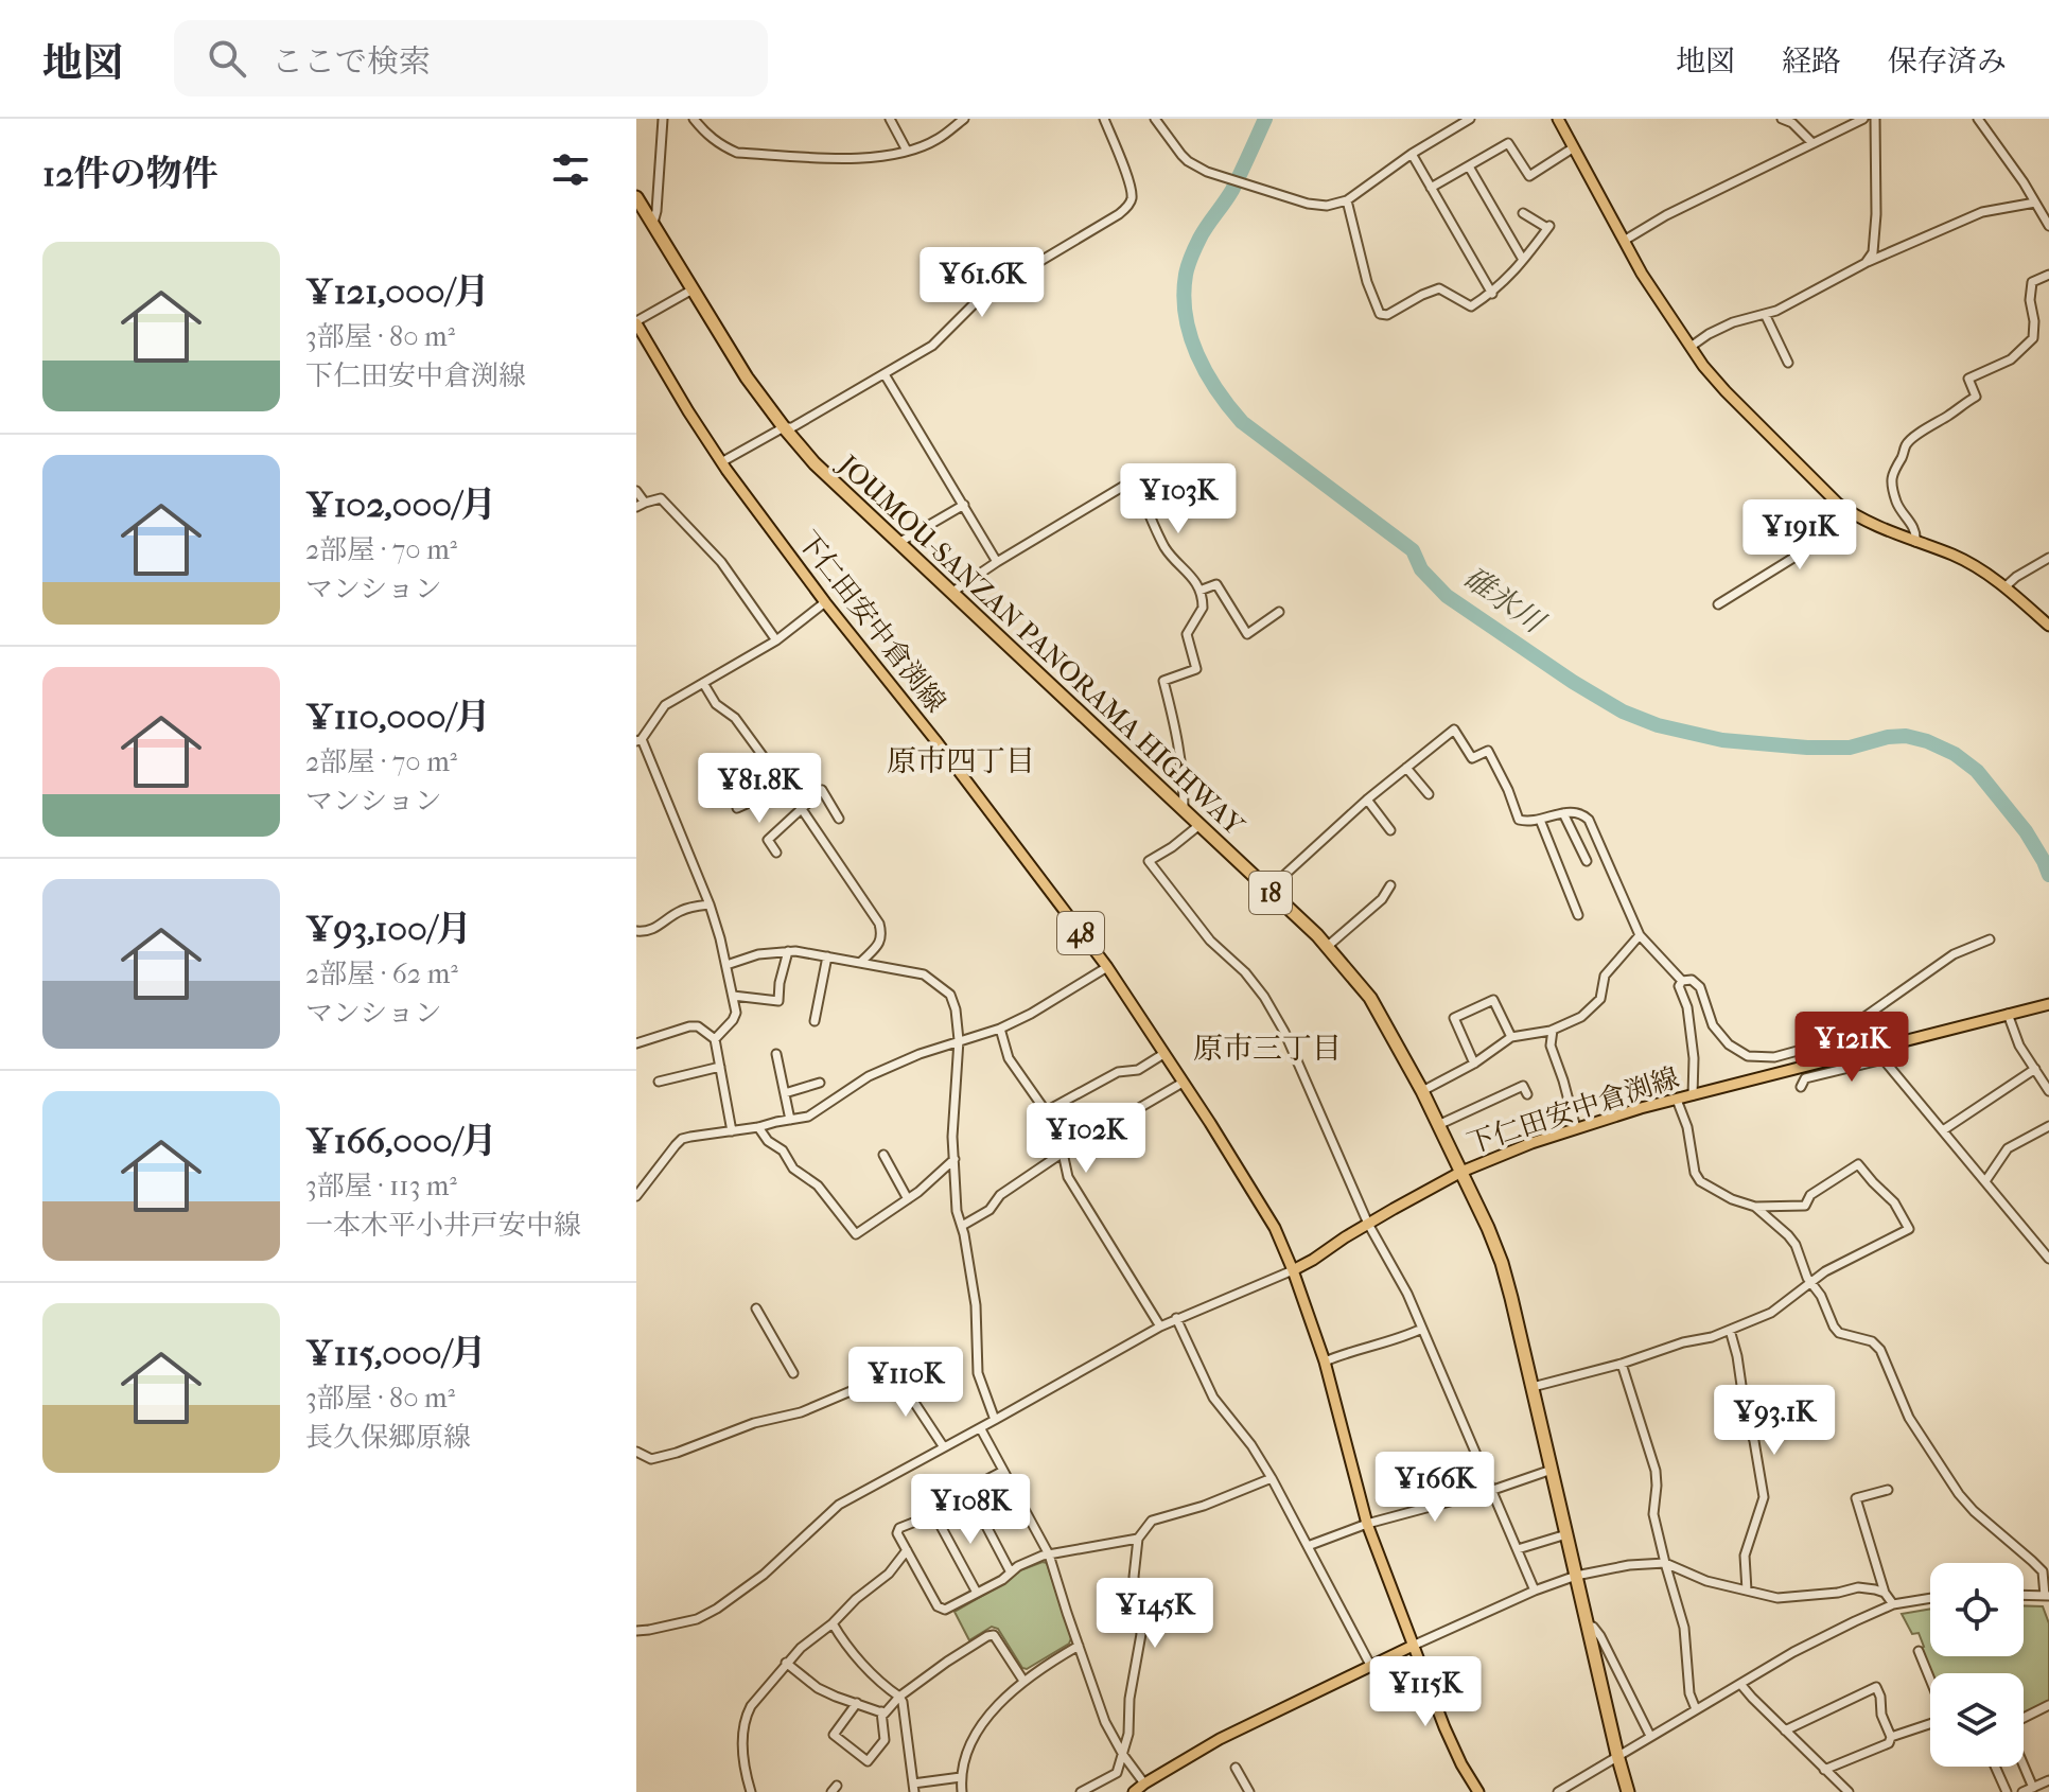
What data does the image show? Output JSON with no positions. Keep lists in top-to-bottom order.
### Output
{
  "streets": {
    "highway": ["JOUMOU-SANZAN PANORAMA HIGHWAY", "18"],
    "main road": ["下仁田安中倉渕線", "48"]
  },
  "crossings": [
    ["下仁田安中倉渕線", "JOUMOU-SANZAN PANORAMA HIGHWAY"]
  ],
  "districts": ["原市四丁目", "原市三丁目"],
  "water": ["碓氷川"],
  "page": {
    "header": "地図",
    "search": "ここで検索",
    "nav": ["地図", "経路", "保存済み"],
    "heading": "12件の物件",
    "list": [
      {
        "name": "¥121,000/月",
        "note": "3部屋 · 80 m² · 下仁田安中倉渕線"
      },
      {
        "name": "¥102,000/月",
        "note": "2部屋 · 70 m² · マンション"
      },
      {
        "name": "¥110,000/月",
        "note": "2部屋 · 70 m² · マンション"
      },
      {
        "name": "¥93,100/月",
        "note": "2部屋 · 62 m² · マンション"
      },
      {
        "name": "¥166,000/月",
        "note": "3部屋 · 113 m² · 一本木平小井戸安中線"
      },
      {
        "name": "¥115,000/月",
        "note": "3部屋 · 80 m² · 長久保郷原線"
      }
    ],
    "price": [
      "¥61.6K",
      "¥103K",
      "¥191K",
      "¥81.8K",
      "¥121K",
      "¥102K",
      "¥110K",
      "¥93.1K",
      "¥166K",
      "¥108K",
      "¥145K",
      "¥115K"
    ]
  }
}
